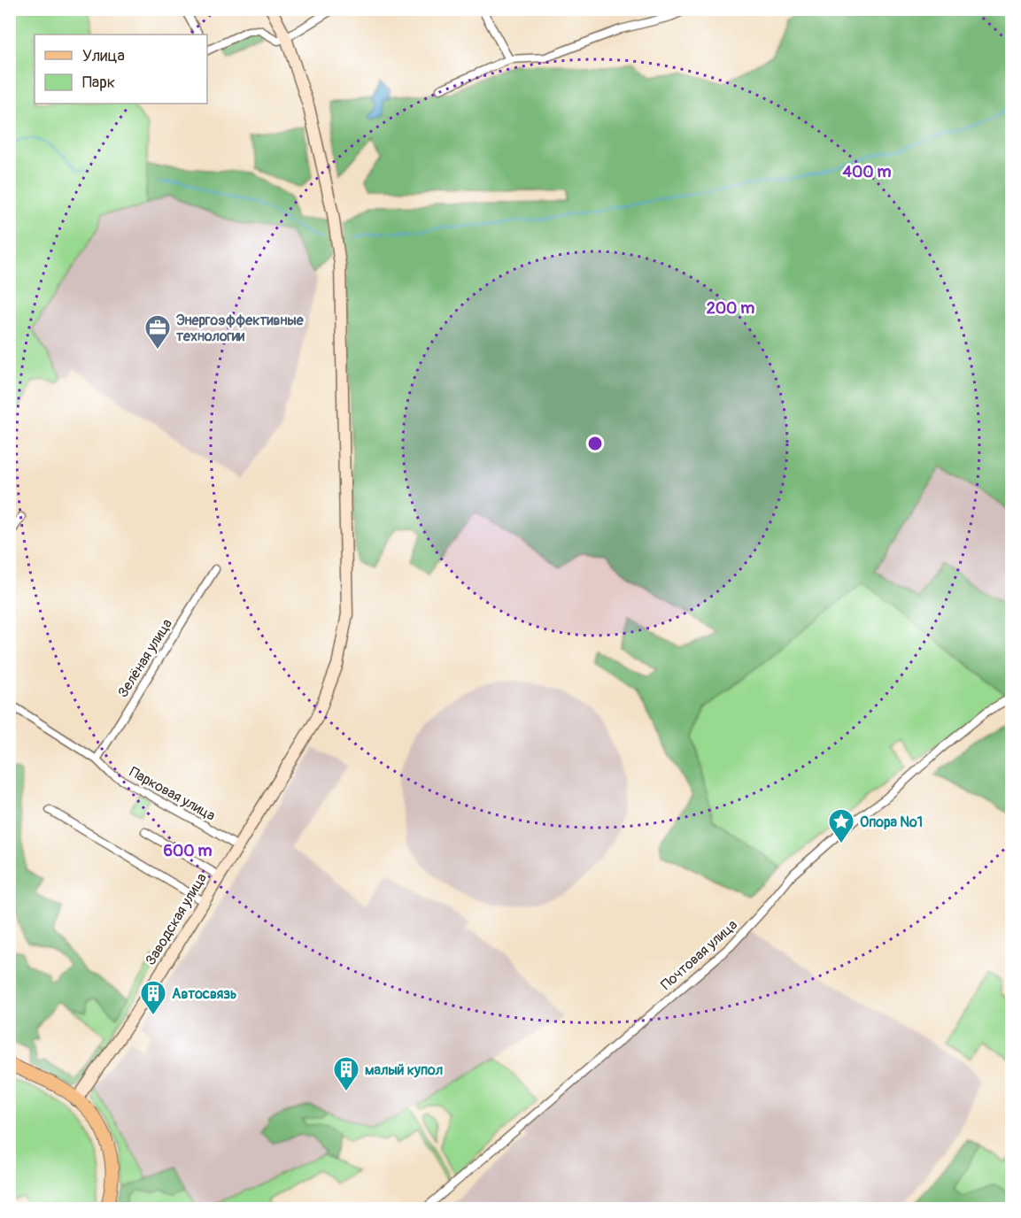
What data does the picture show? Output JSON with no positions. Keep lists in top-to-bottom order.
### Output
{
  "streets": {
    "main road": ["Заводская улица"],
    "street": ["Зелёная улица", "Парковая улица", "Почтовая улица"]
  },
  "crossings": [
    ["Зелёная улица", "Парковая улица"],
    ["Парковая улица", "Заводская улица"]
  ],
  "places": {
    "office": ["Энергоэффективные технологии"],
    "place": ["Опора №1"],
    "building": ["Автосвязь", "малый купол"]
  },
  "legend": ["Улица", "Парк"],
  "rings": ["400 m", "200 m", "600 m"]
}
